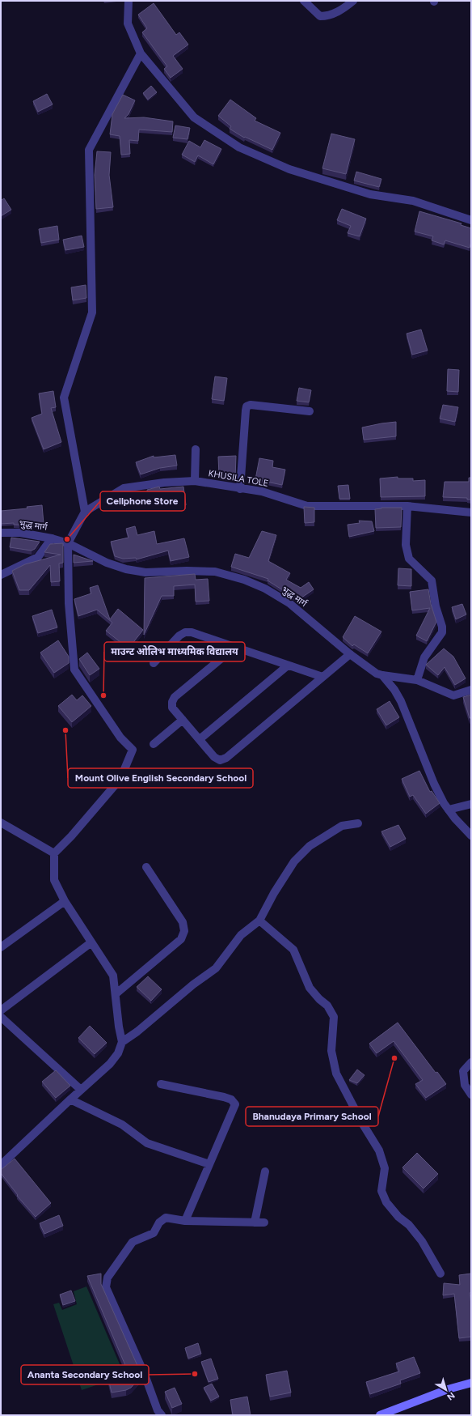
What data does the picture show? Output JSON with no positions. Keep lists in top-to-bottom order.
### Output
{
  "streets": {
    "street": ["KHUSILA TOLE", "भुद्ध मार्ग"]
  },
  "places": [
    "Cellphone Store",
    "माउन्ट ओलिभ माध्यमिक विद्यालय",
    "Mount Olive English Secondary School",
    "Bhanudaya Primary School",
    "Ananta Secondary School"
  ],
  "north": "bottom right"
}
